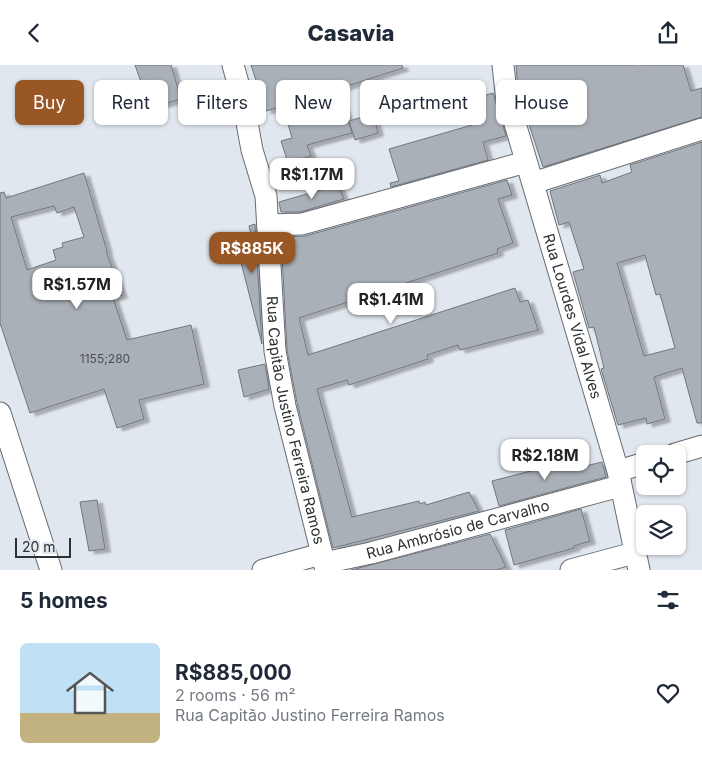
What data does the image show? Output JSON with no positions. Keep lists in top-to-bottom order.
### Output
{
  "streets": {
    "street": ["Rua Lourdes Vídal Alves", "Rua Capitão Justino Ferreira Ramos", "Rua Ambrósio de Carvalho"]
  },
  "crossings": [
    ["Rua Lourdes Vídal Alves", "Rua Ambrósio de Carvalho"],
    ["Rua Capitão Justino Ferreira Ramos", "Rua Ambrósio de Carvalho"]
  ],
  "house_numbers": ["1155;280"],
  "scale_bar": "20 m",
  "page": {
    "header": "Casavia",
    "chip": [
      "Buy",
      "Rent",
      "Filters",
      "New",
      "Apartment",
      "House"
    ],
    "price": [
      "R$1.17M",
      "R$885K",
      "R$1.57M",
      "R$1.41M",
      "R$2.18M"
    ],
    "scale": "20 m",
    "heading": "5 homes",
    "list": [
      {
        "name": "R$885,000",
        "note": "2 rooms · 56 m² · Rua Capitão Justino Ferreira Ramos"
      }
    ]
  }
}
